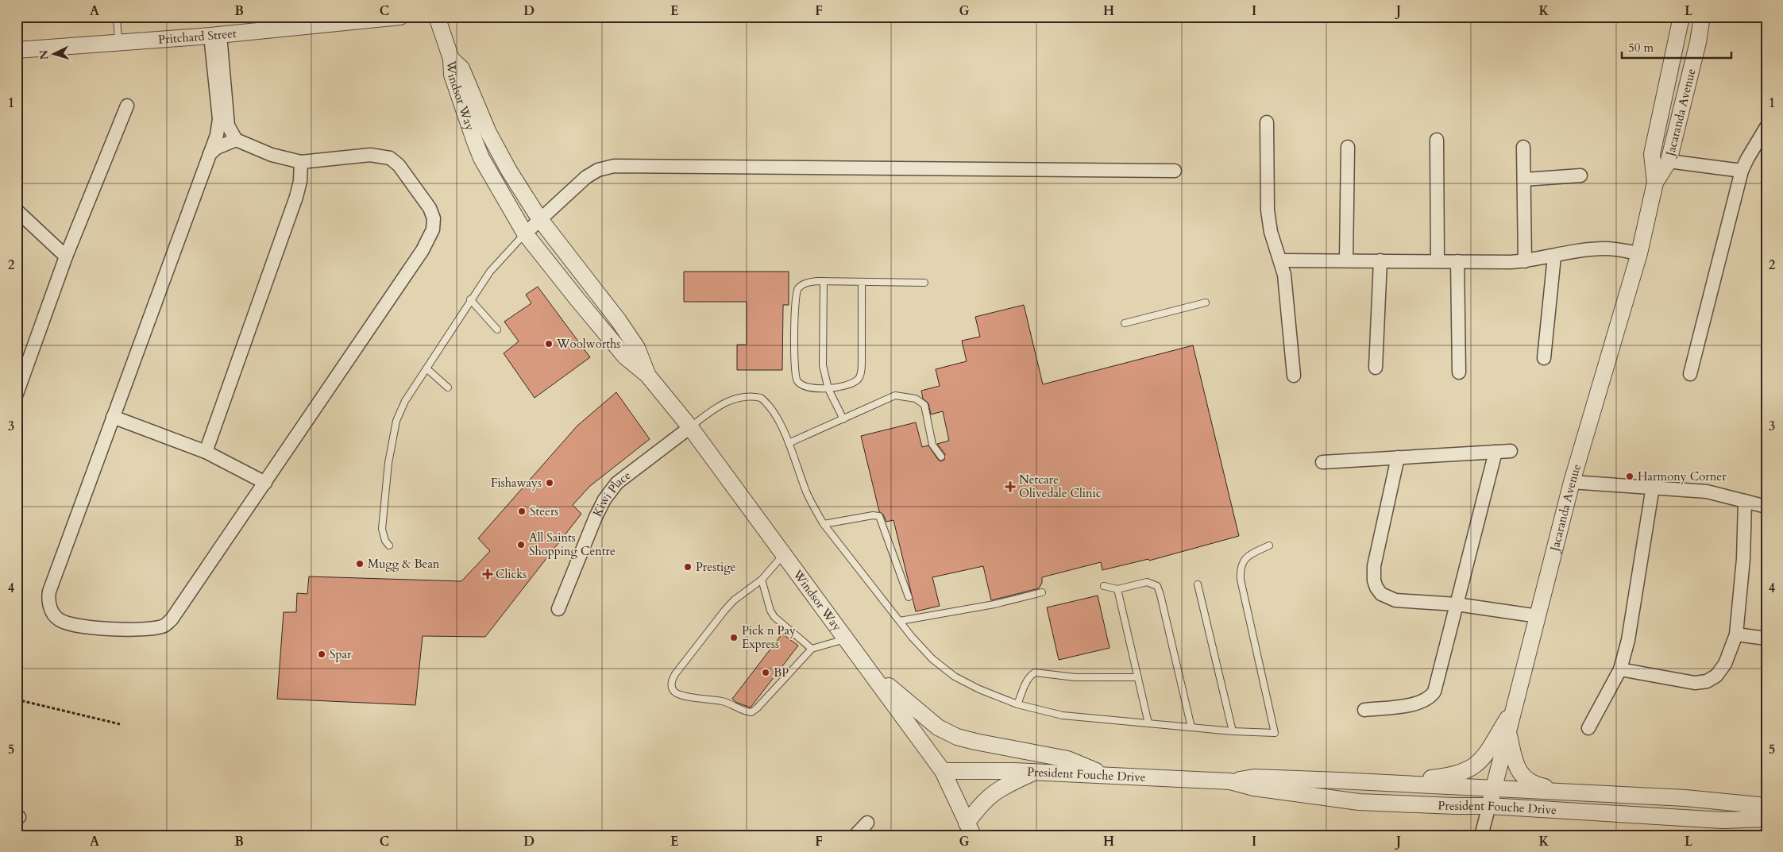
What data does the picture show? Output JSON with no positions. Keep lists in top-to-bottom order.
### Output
{
  "streets": {
    "street": [
      "Pritchard Street",
      "Windsor Way",
      "Jacaranda Avenue",
      "Kiwi Place",
      "President Fouche Drive"
    ]
  },
  "crossings": [
    ["Windsor Way", "Kiwi Place"],
    ["Windsor Way", "President Fouche Drive"],
    ["Jacaranda Avenue", "President Fouche Drive"]
  ],
  "places": {
    "other": [
      "Woolworths",
      "Harmony Corner",
      "Fishaways",
      "Steers",
      "All Saints Shopping Centre",
      "Mugg & Bean",
      "Prestige",
      "Pick n Pay Express",
      "Spar",
      "BP"
    ],
    "health": ["Netcare Olivedale Clinic", "Clicks"]
  },
  "scale_bar": "50 m",
  "north": "left",
  "grid": {
    "columns": [
      "A",
      "B",
      "C",
      "D",
      "E",
      "F",
      "G",
      "H",
      "I",
      "J",
      "K",
      "L"
    ],
    "rows": [
      "1",
      "2",
      "3",
      "4",
      "5"
    ]
  }
}
